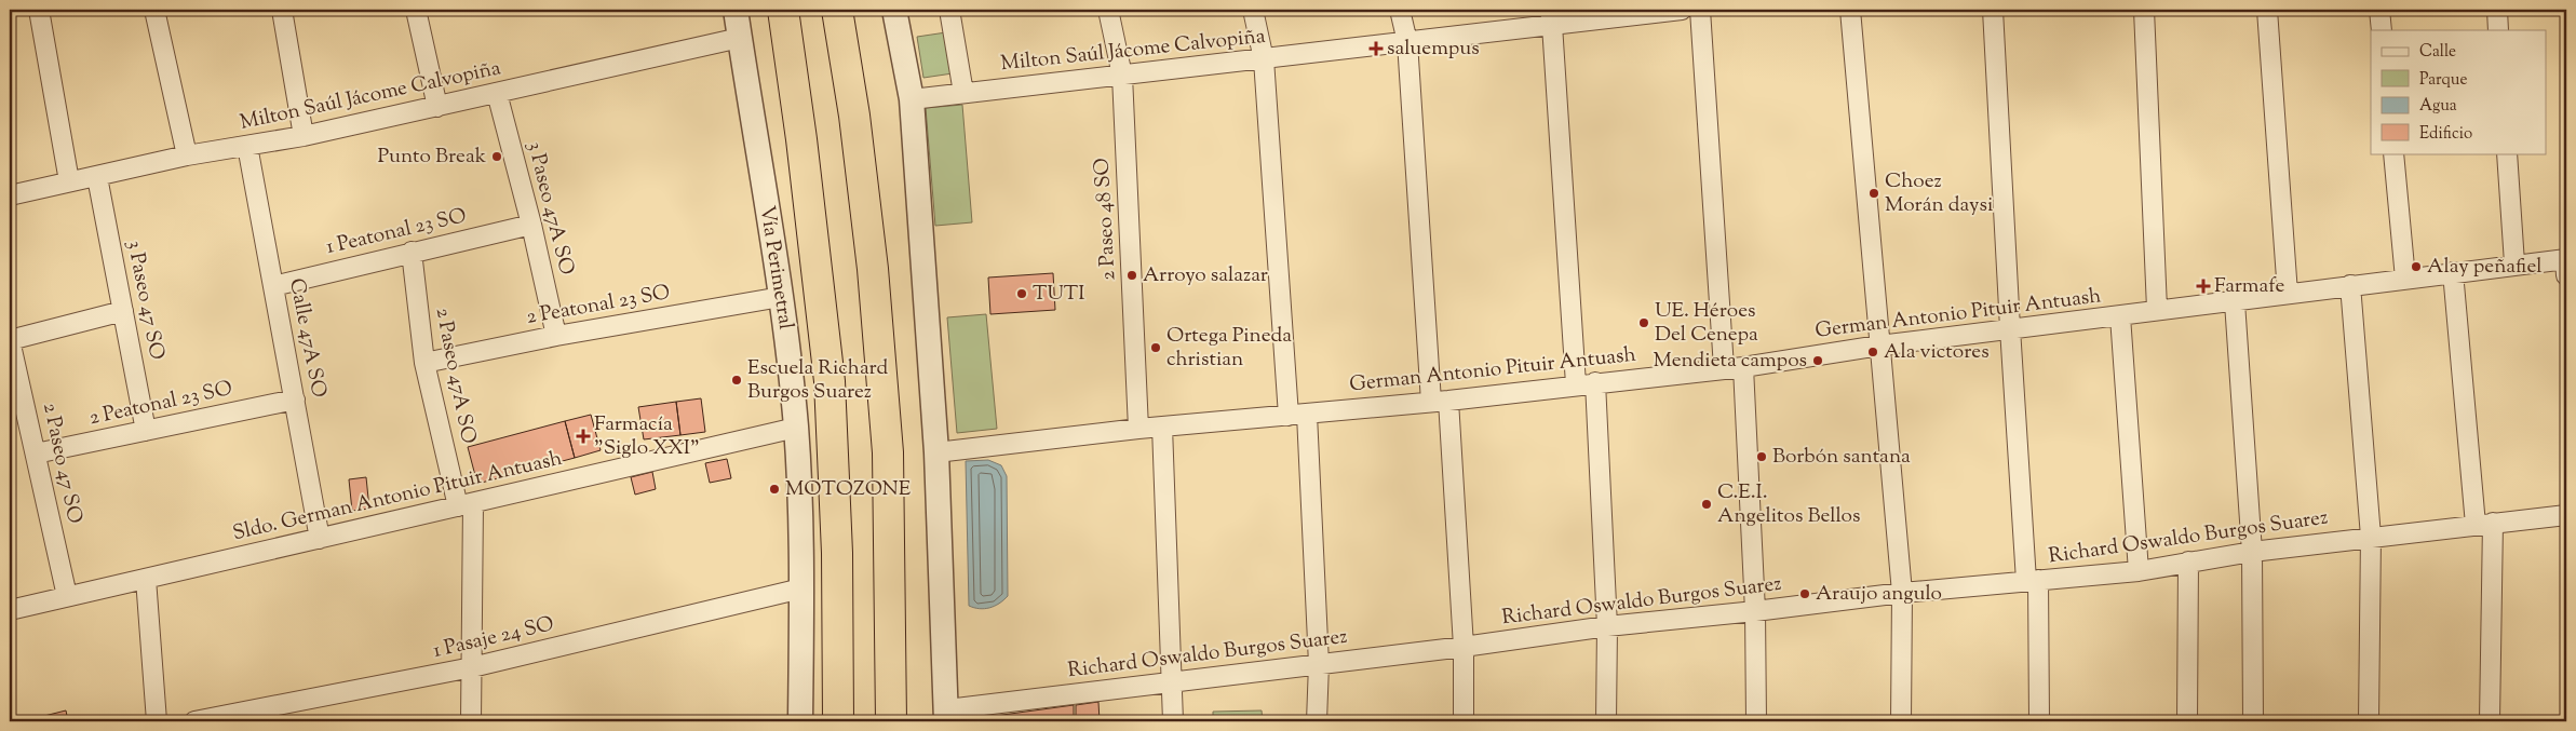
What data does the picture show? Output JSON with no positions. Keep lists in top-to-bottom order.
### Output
{
  "streets": {
    "highway": ["Vía Perimetral"],
    "street": [
      "Milton Saúl Jácome Calvopiña",
      "3 Paseo 47A SO",
      "2 Paseo 48 SO",
      "1 Peatonal 23 SO",
      "3 Paseo 47 SO",
      "2 Peatonal 23 SO",
      "German Antonio Pituir Antuash",
      "Calle 47A SO",
      "2 Paseo 47A SO",
      "2 Paseo 47 SO",
      "Sldo. German Antonio Pituir Antuash",
      "Richard Oswaldo Burgos Suarez",
      "1 Pasaje 24 SO"
    ]
  },
  "crossings": [
    ["Milton Saúl Jácome Calvopiña", "3 Paseo 47A SO"],
    ["Milton Saúl Jácome Calvopiña", "2 Paseo 48 SO"],
    ["Milton Saúl Jácome Calvopiña", "Vía Perimetral"],
    ["Milton Saúl Jácome Calvopiña", "3 Paseo 47 SO"],
    ["Milton Saúl Jácome Calvopiña", "Calle 47A SO"],
    ["3 Paseo 47A SO", "1 Peatonal 23 SO"],
    ["3 Paseo 47A SO", "2 Peatonal 23 SO"],
    ["2 Paseo 48 SO", "German Antonio Pituir Antuash"],
    ["1 Peatonal 23 SO", "Calle 47A SO"],
    ["1 Peatonal 23 SO", "2 Paseo 47A SO"],
    ["Vía Perimetral", "2 Peatonal 23 SO"],
    ["Vía Perimetral", "Sldo. German Antonio Pituir Antuash"],
    ["Vía Perimetral", "1 Pasaje 24 SO"],
    ["3 Paseo 47 SO", "2 Peatonal 23 SO"],
    ["2 Peatonal 23 SO", "Calle 47A SO"],
    ["2 Peatonal 23 SO", "2 Paseo 47A SO"],
    ["2 Peatonal 23 SO", "2 Paseo 47 SO"],
    ["Calle 47A SO", "Sldo. German Antonio Pituir Antuash"],
    ["2 Paseo 47A SO", "Sldo. German Antonio Pituir Antuash"],
    ["2 Paseo 47A SO", "1 Pasaje 24 SO"],
    ["2 Paseo 47 SO", "Sldo. German Antonio Pituir Antuash"]
  ],
  "places": {
    "health": ["saluempus", "Farmafe", "Farmacía \"Siglo XXI\""],
    "other": [
      "Punto Break",
      "Choez Morán daysi",
      "Alay peñafiel",
      "Arroyo salazar",
      "TUTI",
      "UE. Héroes Del Cenepa",
      "Ortega Pineda christian",
      "Ala victores",
      "Mendieta campos",
      "Escuela Richard Burgos Suarez",
      "Borbón santana",
      "MOTOZONE",
      "C.E.I. Angelitos Bellos",
      "Araujo angulo"
    ]
  },
  "legend": [
    "Calle",
    "Parque",
    "Agua",
    "Edificio"
  ]
}
